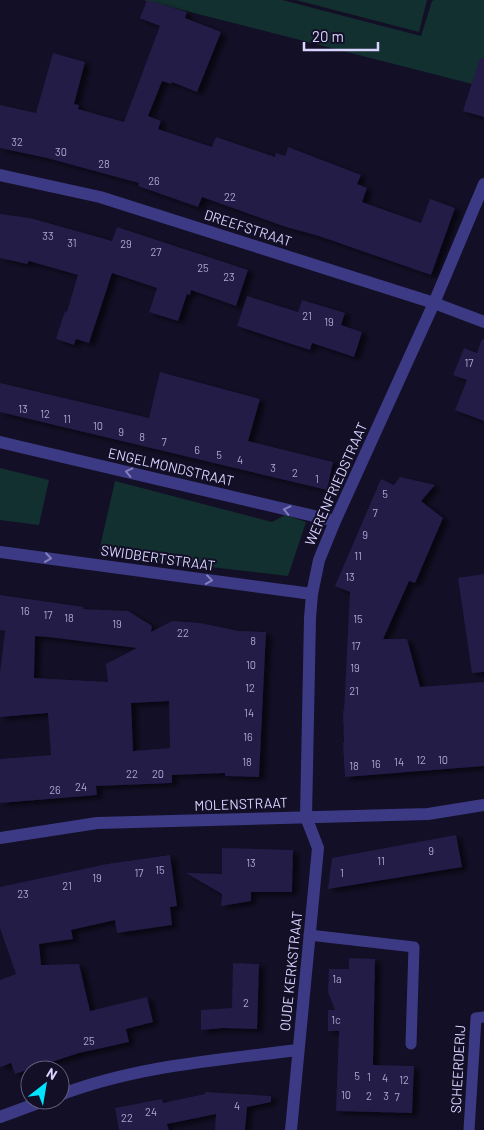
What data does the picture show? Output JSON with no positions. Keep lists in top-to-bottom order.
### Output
{
  "streets": {
    "street": [
      "DREEFSTRAAT",
      "ENGELMONDSTRAAT",
      "WERENFRIEDSTRAAT",
      "SWIDBERTSTRAAT",
      "MOLENSTRAAT",
      "OUDE KERKSTRAAT"
    ],
    "lane": ["SCHEERDERIJ"]
  },
  "crossings": [
    ["DREEFSTRAAT", "WERENFRIEDSTRAAT"],
    ["ENGELMONDSTRAAT", "WERENFRIEDSTRAAT"],
    ["WERENFRIEDSTRAAT", "SWIDBERTSTRAAT"],
    ["WERENFRIEDSTRAAT", "MOLENSTRAAT"],
    ["WERENFRIEDSTRAAT", "OUDE KERKSTRAAT"],
    ["MOLENSTRAAT", "OUDE KERKSTRAAT"]
  ],
  "one_way": ["ENGELMONDSTRAAT", "SWIDBERTSTRAAT"],
  "house_numbers": [
    "32",
    "30",
    "28",
    "26",
    "22",
    "33",
    "31",
    "29",
    "27",
    "25",
    "23",
    "21",
    "19",
    "17",
    "13",
    "12",
    "11",
    "10",
    "9",
    "8",
    "7",
    "6",
    "5",
    "4",
    "3",
    "2",
    "1",
    "5",
    "7",
    "9",
    "11",
    "13",
    "16",
    "17",
    "18",
    "15",
    "19",
    "22",
    "8",
    "17",
    "10",
    "19",
    "12",
    "21",
    "14",
    "16",
    "12",
    "10",
    "18",
    "14",
    "16",
    "18",
    "22",
    "20",
    "24",
    "26",
    "9",
    "11",
    "13",
    "15",
    "17",
    "1",
    "19",
    "21",
    "23",
    "1a",
    "2",
    "1c",
    "25",
    "5",
    "1",
    "4",
    "12",
    "10",
    "2",
    "3",
    "7",
    "4",
    "24",
    "22"
  ],
  "scale_bar": "20 m",
  "north": "top right"
}
